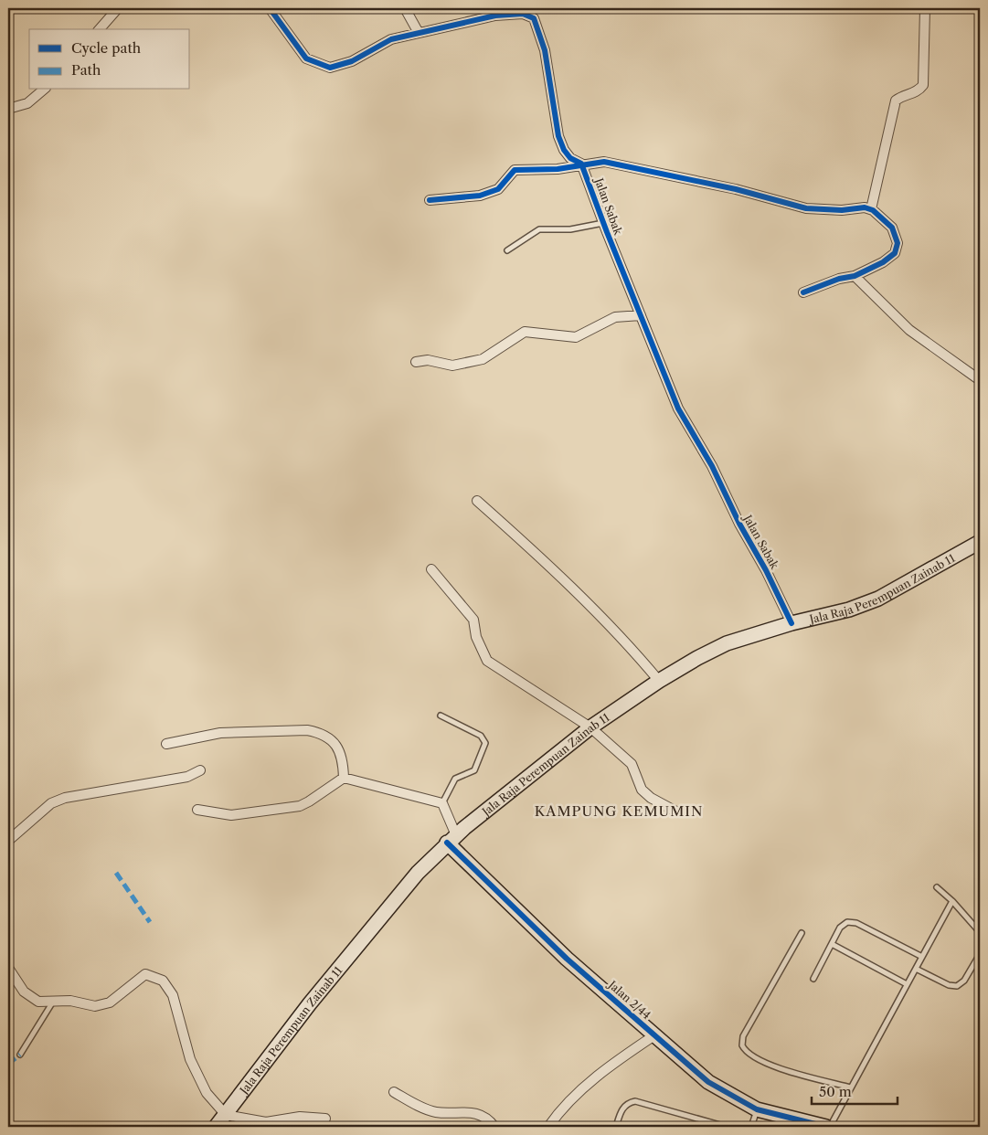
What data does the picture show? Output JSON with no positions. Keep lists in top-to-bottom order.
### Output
{
  "streets": {
    "main road": ["Jala Raja Perempuan Zainab 11", "Jalan 2/44"],
    "street": ["Jalan Sabak"]
  },
  "crossings": [
    ["Jalan Sabak", "Jala Raja Perempuan Zainab 11"],
    ["Jala Raja Perempuan Zainab 11", "Jalan 2/44"]
  ],
  "districts": ["KAMPUNG KEMUMIN"],
  "legend": ["Cycle path", "Path"],
  "scale_bar": "50 m"
}
